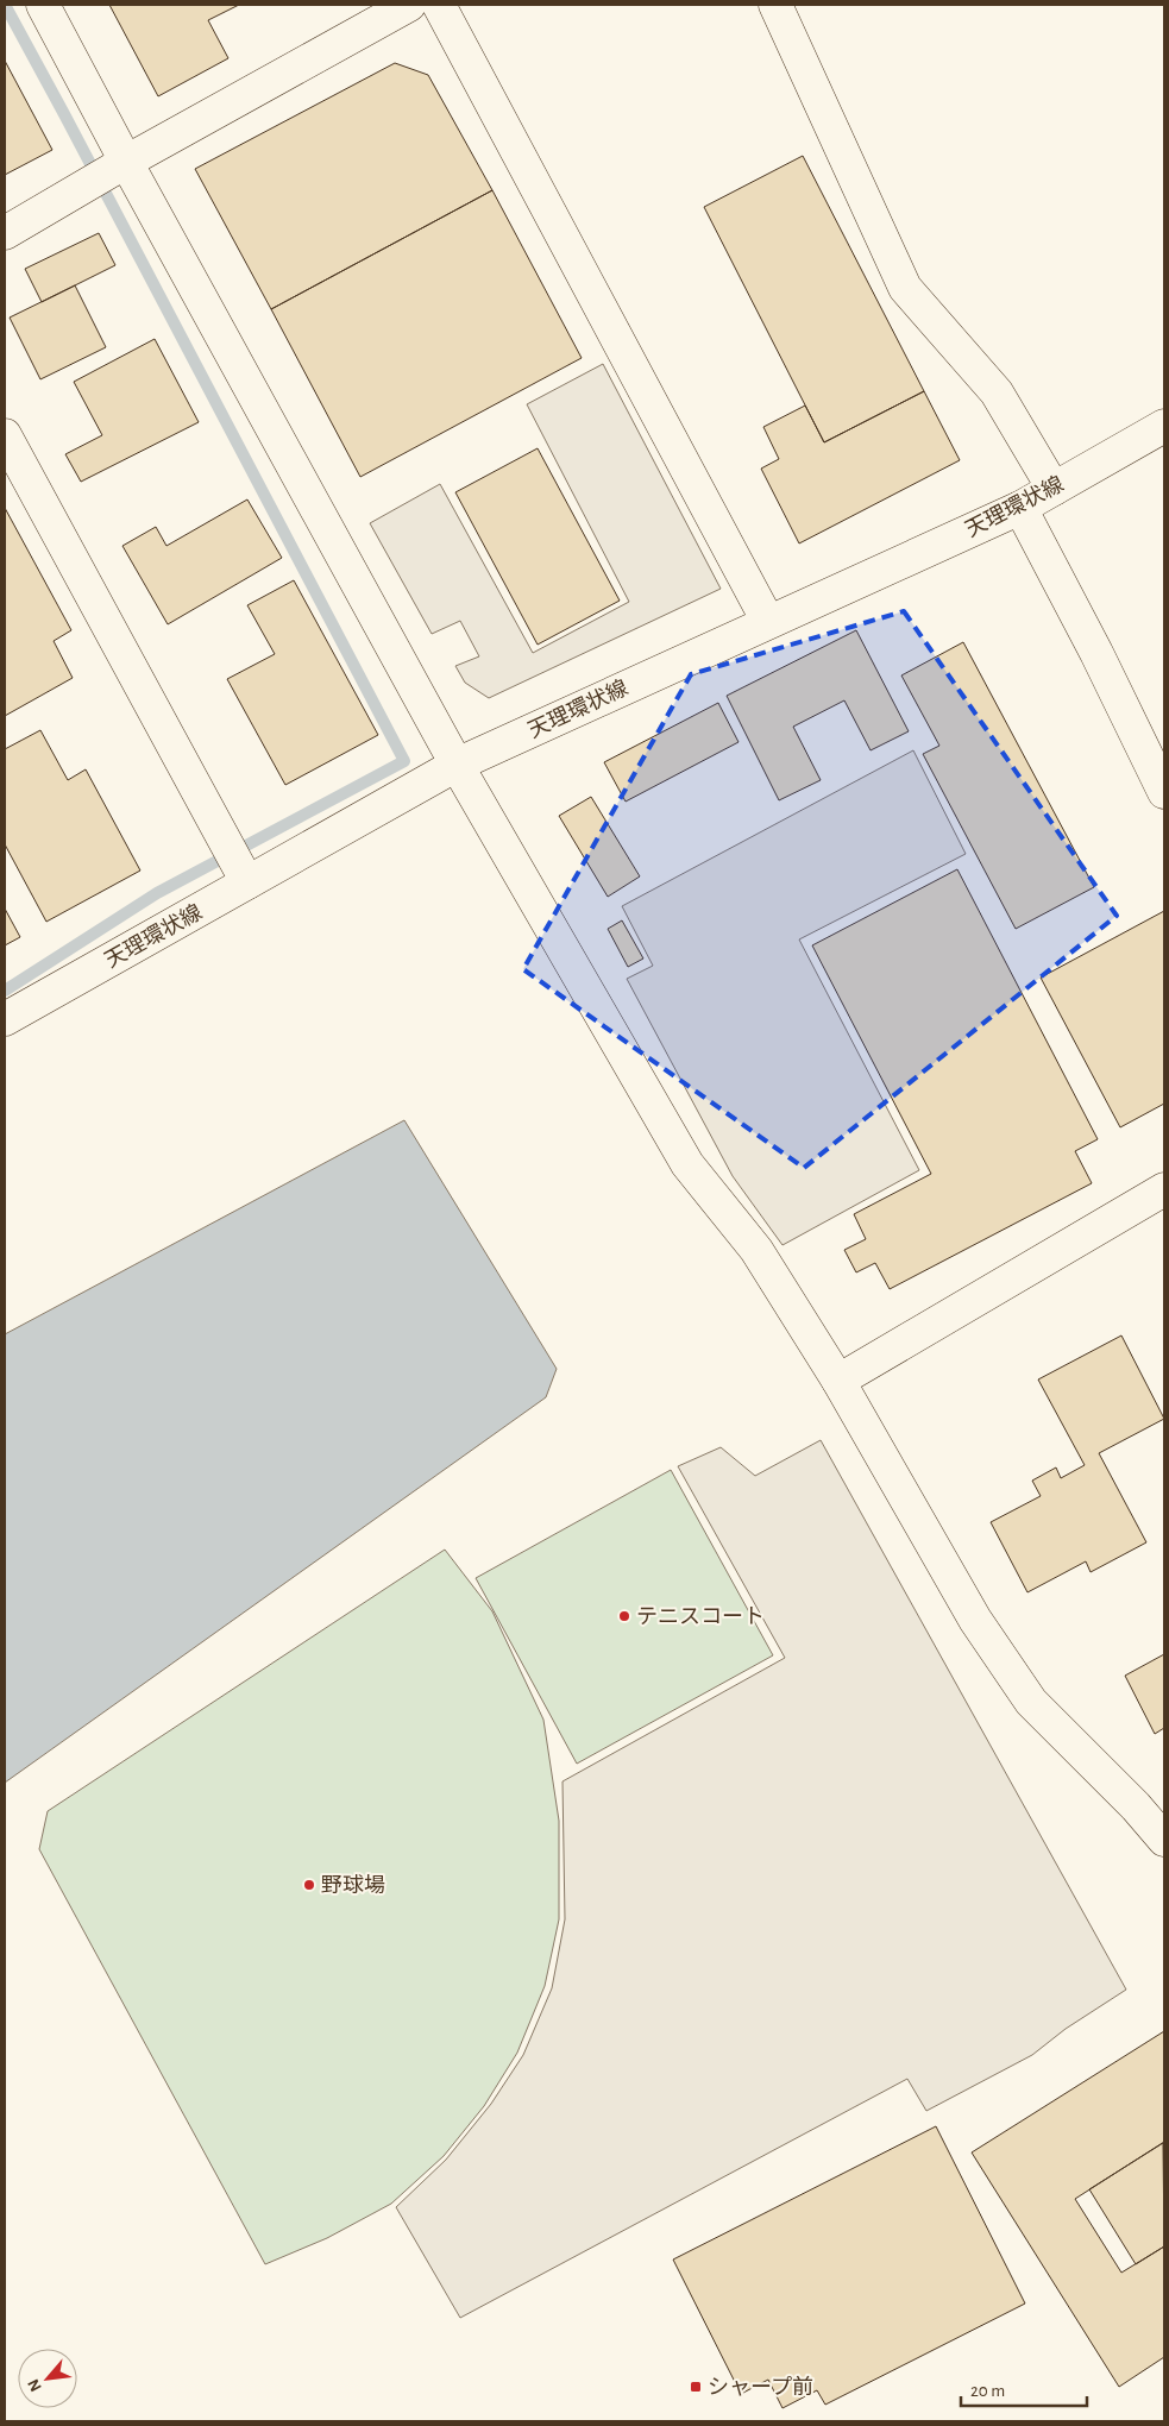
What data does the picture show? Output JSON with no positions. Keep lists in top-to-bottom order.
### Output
{
  "streets": {
    "street": ["天理環状線"]
  },
  "places": {
    "other": ["テニスコート", "野球場"],
    "transit": ["シャープ前"]
  },
  "scale_bar": "20 m",
  "north": "bottom left"
}
